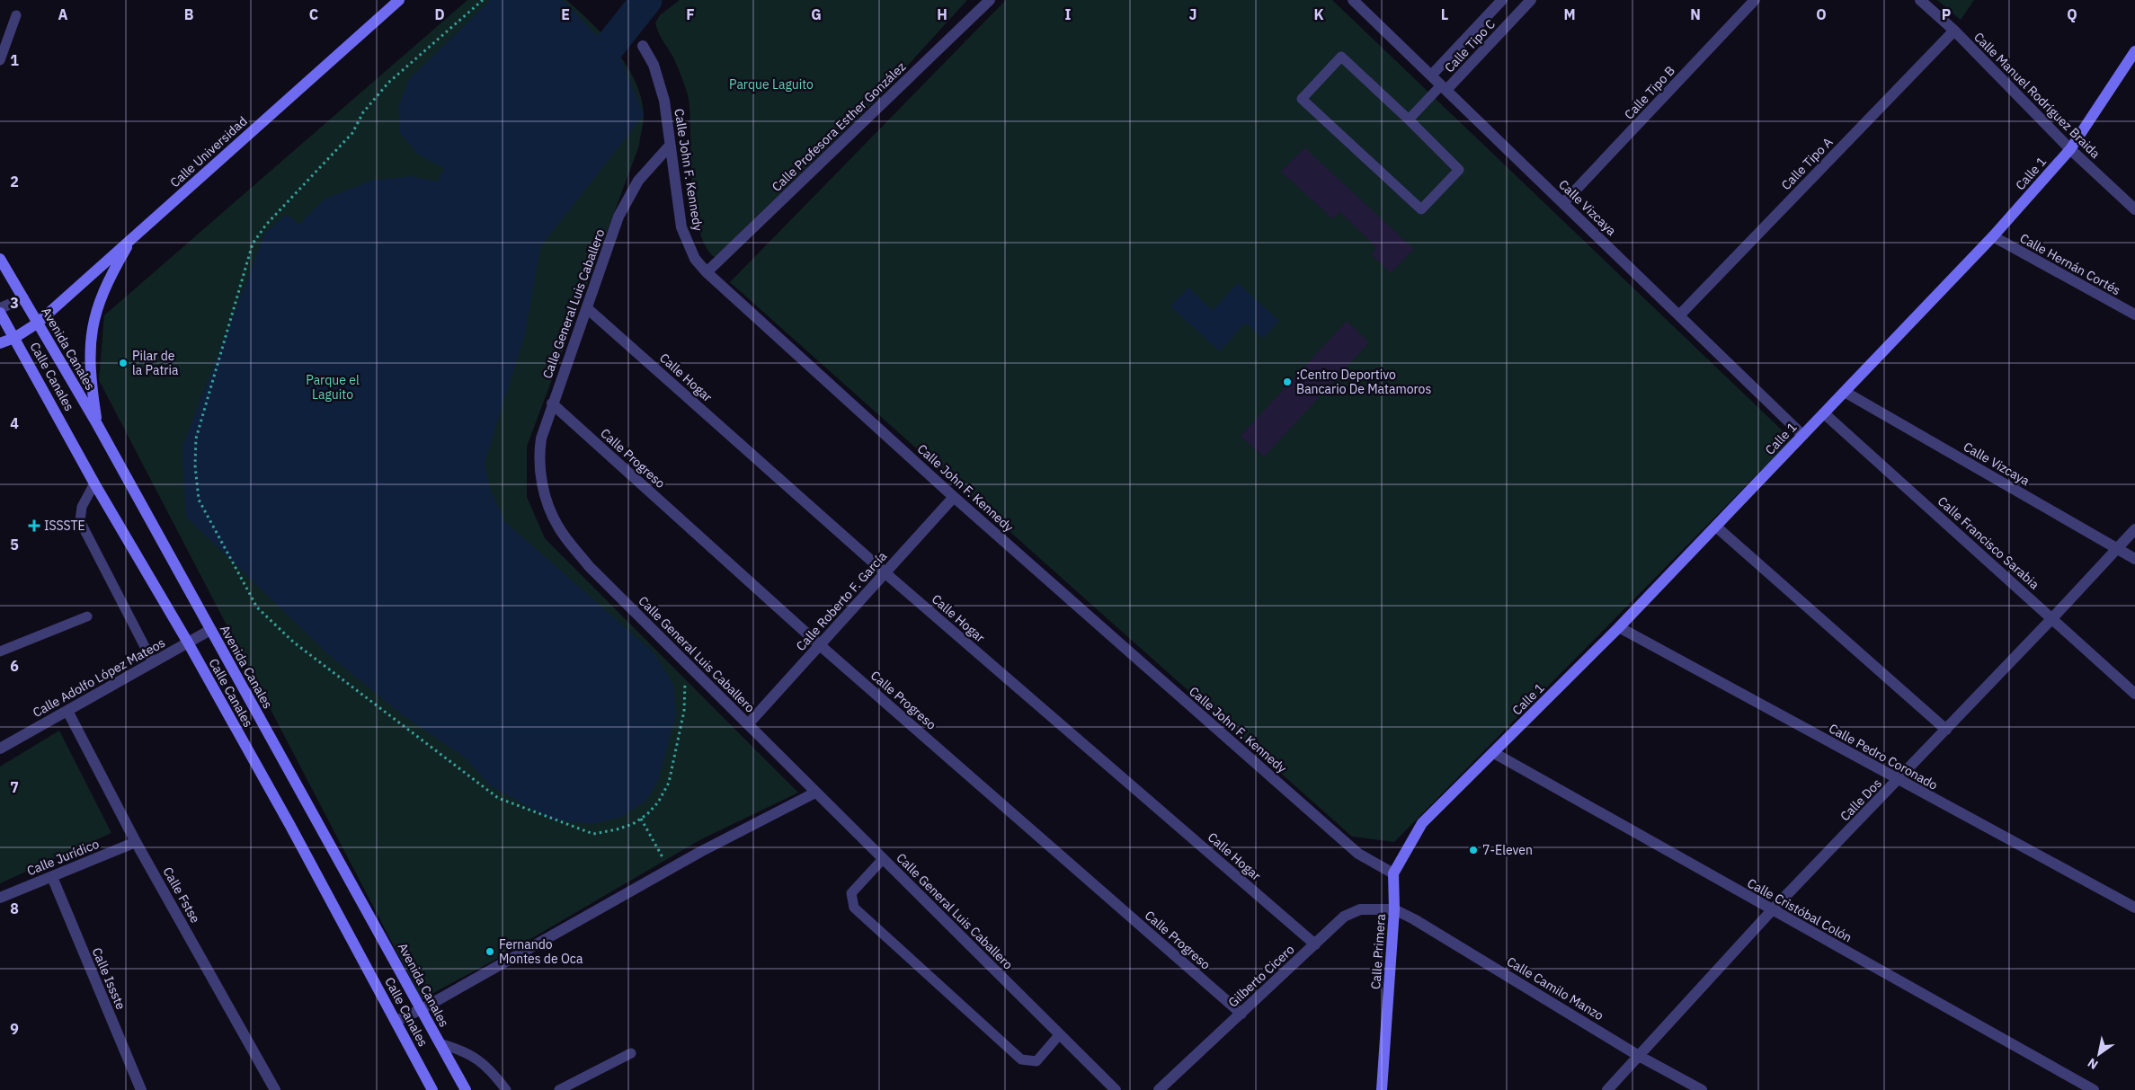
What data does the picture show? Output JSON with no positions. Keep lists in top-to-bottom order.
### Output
{
  "streets": {
    "main road": [
      "Calle Universidad",
      "Calle 1",
      "Avenida Canales",
      "Calle Canales",
      "Calle Primera"
    ],
    "street": [
      "Calle Tipo C",
      "Calle Tipo B",
      "Calle Manuel Rodríguez Braida",
      "Calle Profesora Esther González",
      "Calle Tipo A",
      "Calle John F. Kennedy",
      "Calle Vizcaya",
      "Calle Hernán Cortés",
      "Calle General Luis Caballero",
      "Calle Hogar",
      "Calle Progreso",
      "Calle Francisco Sarabia",
      "Calle Roberto F. García",
      "Calle Adolfo López Mateos",
      "Calle Pedro Coronado",
      "Calle Dos",
      "Calle Jurídico",
      "Calle Fstse",
      "Calle Cristóbal Colón",
      "Gilberto Cicero",
      "Calle Issste",
      "Calle Camilo Manzo"
    ]
  },
  "crossings": [
    ["Calle Tipo C", "Calle Vizcaya"],
    ["Calle Tipo B", "Calle Vizcaya"],
    ["Calle Manuel Rodríguez Braida", "Calle Tipo A"],
    ["Calle Manuel Rodríguez Braida", "Calle 1"],
    ["Calle Profesora Esther González", "Calle John F. Kennedy"],
    ["Calle Universidad", "Avenida Canales"],
    ["Calle Universidad", "Calle Canales"],
    ["Calle Tipo A", "Calle Vizcaya"],
    ["Calle John F. Kennedy", "Calle 1"],
    ["Calle John F. Kennedy", "Calle General Luis Caballero"],
    ["Calle John F. Kennedy", "Calle Roberto F. García"],
    ["Calle John F. Kennedy", "Calle Primera"],
    ["Calle 1", "Calle Vizcaya"],
    ["Calle 1", "Calle Hernán Cortés"],
    ["Calle 1", "Calle Francisco Sarabia"],
    ["Calle 1", "Calle Pedro Coronado"],
    ["Calle 1", "Calle Cristóbal Colón"],
    ["Calle 1", "Calle Primera"],
    ["Calle Vizcaya", "Calle Dos"],
    ["Calle General Luis Caballero", "Calle Hogar"],
    ["Calle General Luis Caballero", "Calle Progreso"],
    ["Calle General Luis Caballero", "Calle Roberto F. García"],
    ["Avenida Canales", "Calle Adolfo López Mateos"],
    ["Calle Canales", "Calle Adolfo López Mateos"],
    ["Calle Hogar", "Calle Roberto F. García"],
    ["Calle Hogar", "Gilberto Cicero"],
    ["Calle Progreso", "Calle Roberto F. García"],
    ["Calle Progreso", "Gilberto Cicero"],
    ["Calle Francisco Sarabia", "Calle Dos"],
    ["Calle Adolfo López Mateos", "Calle Fstse"],
    ["Calle Pedro Coronado", "Calle Dos"],
    ["Calle Dos", "Calle Cristóbal Colón"],
    ["Calle Dos", "Calle Camilo Manzo"],
    ["Calle Jurídico", "Calle Fstse"],
    ["Calle Jurídico", "Calle Issste"],
    ["Calle Primera", "Gilberto Cicero"],
    ["Calle Primera", "Calle Camilo Manzo"],
    ["Gilberto Cicero", "Calle Camilo Manzo"]
  ],
  "parks": ["Parque Laguito", "Parque el Laguito"],
  "places": {
    "other": [
      "Pilar de la Patria",
      ":Centro Deportivo Bancario De Matamoros",
      "7-Eleven",
      "Fernando Montes de Oca"
    ],
    "health": ["ISSSTE"]
  },
  "north": "bottom left",
  "grid": {
    "columns": [
      "A",
      "B",
      "C",
      "D",
      "E",
      "F",
      "G",
      "H",
      "I",
      "J",
      "K",
      "L",
      "M",
      "N",
      "O",
      "P",
      "Q"
    ],
    "rows": [
      "1",
      "2",
      "3",
      "4",
      "5",
      "6",
      "7",
      "8",
      "9"
    ]
  }
}
